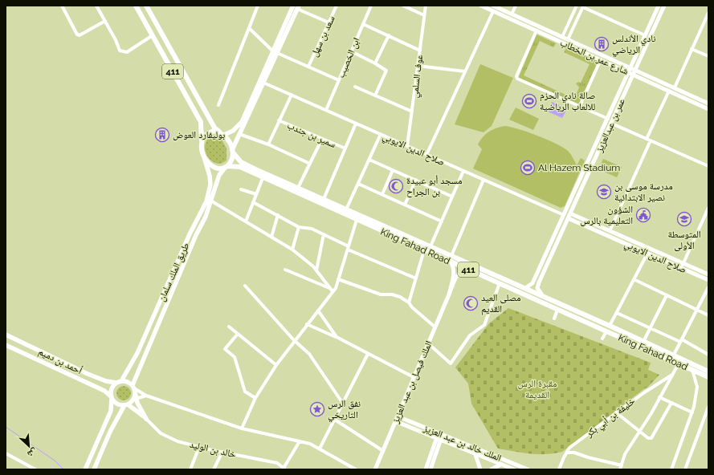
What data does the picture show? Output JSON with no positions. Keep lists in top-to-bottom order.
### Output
{
  "streets": {
    "main road": [
      "411",
      "King Fahad Road",
      "طريق الملك سلمان",
      "أحمد بن دميم"
    ],
    "street": [
      "سعد بن سهل",
      "شارع عمر بن الخطاب",
      "ابن الخصيب",
      "عوف السلمي",
      "عمر بن عبدالعزيز",
      "سمير بن جندب",
      "صلاح الدين الايوبي",
      "الملك فيصل بن عبد العزيز",
      "خليفة بن أبي بكر",
      "الملك خالد بن عبد العزيز",
      "خالد بن الوليد"
    ]
  },
  "crossings": [
    ["شارع عمر بن الخطاب", "عمر بن عبدالعزيز"],
    ["ابن الخصيب", "صلاح الدين الايوبي"],
    ["411", "King Fahad Road"],
    ["411", "طريق الملك سلمان"],
    ["عوف السلمي", "صلاح الدين الايوبي"],
    ["عمر بن عبدالعزيز", "صلاح الدين الايوبي"],
    ["عمر بن عبدالعزيز", "King Fahad Road"],
    ["King Fahad Road", "طريق الملك سلمان"],
    ["King Fahad Road", "خليفة بن أبي بكر"],
    ["طريق الملك سلمان", "أحمد بن دميم"],
    ["الملك فيصل بن عبد العزيز", "الملك خالد بن عبد العزيز"]
  ],
  "parks": ["مقبرة الرس القديمة"],
  "places": {
    "building": ["نادي الأندلس الرياضي", "بوليفارد العوض"],
    "sports": ["صالة نادي الحزم للالعاب الرياضية", "Al Hazem Stadium"],
    "mosque": ["مسجد أبو عبيدة بن الجراح", "مصلى العيد القديم"],
    "school or university": ["مدرسة موسى بن نصير الابتدائية", "المتوسطة الأولى"],
    "public building": ["الشؤون التعليمية بالرس"],
    "place": ["نفق الرس التاريخي"]
  },
  "north": "bottom right"
}
